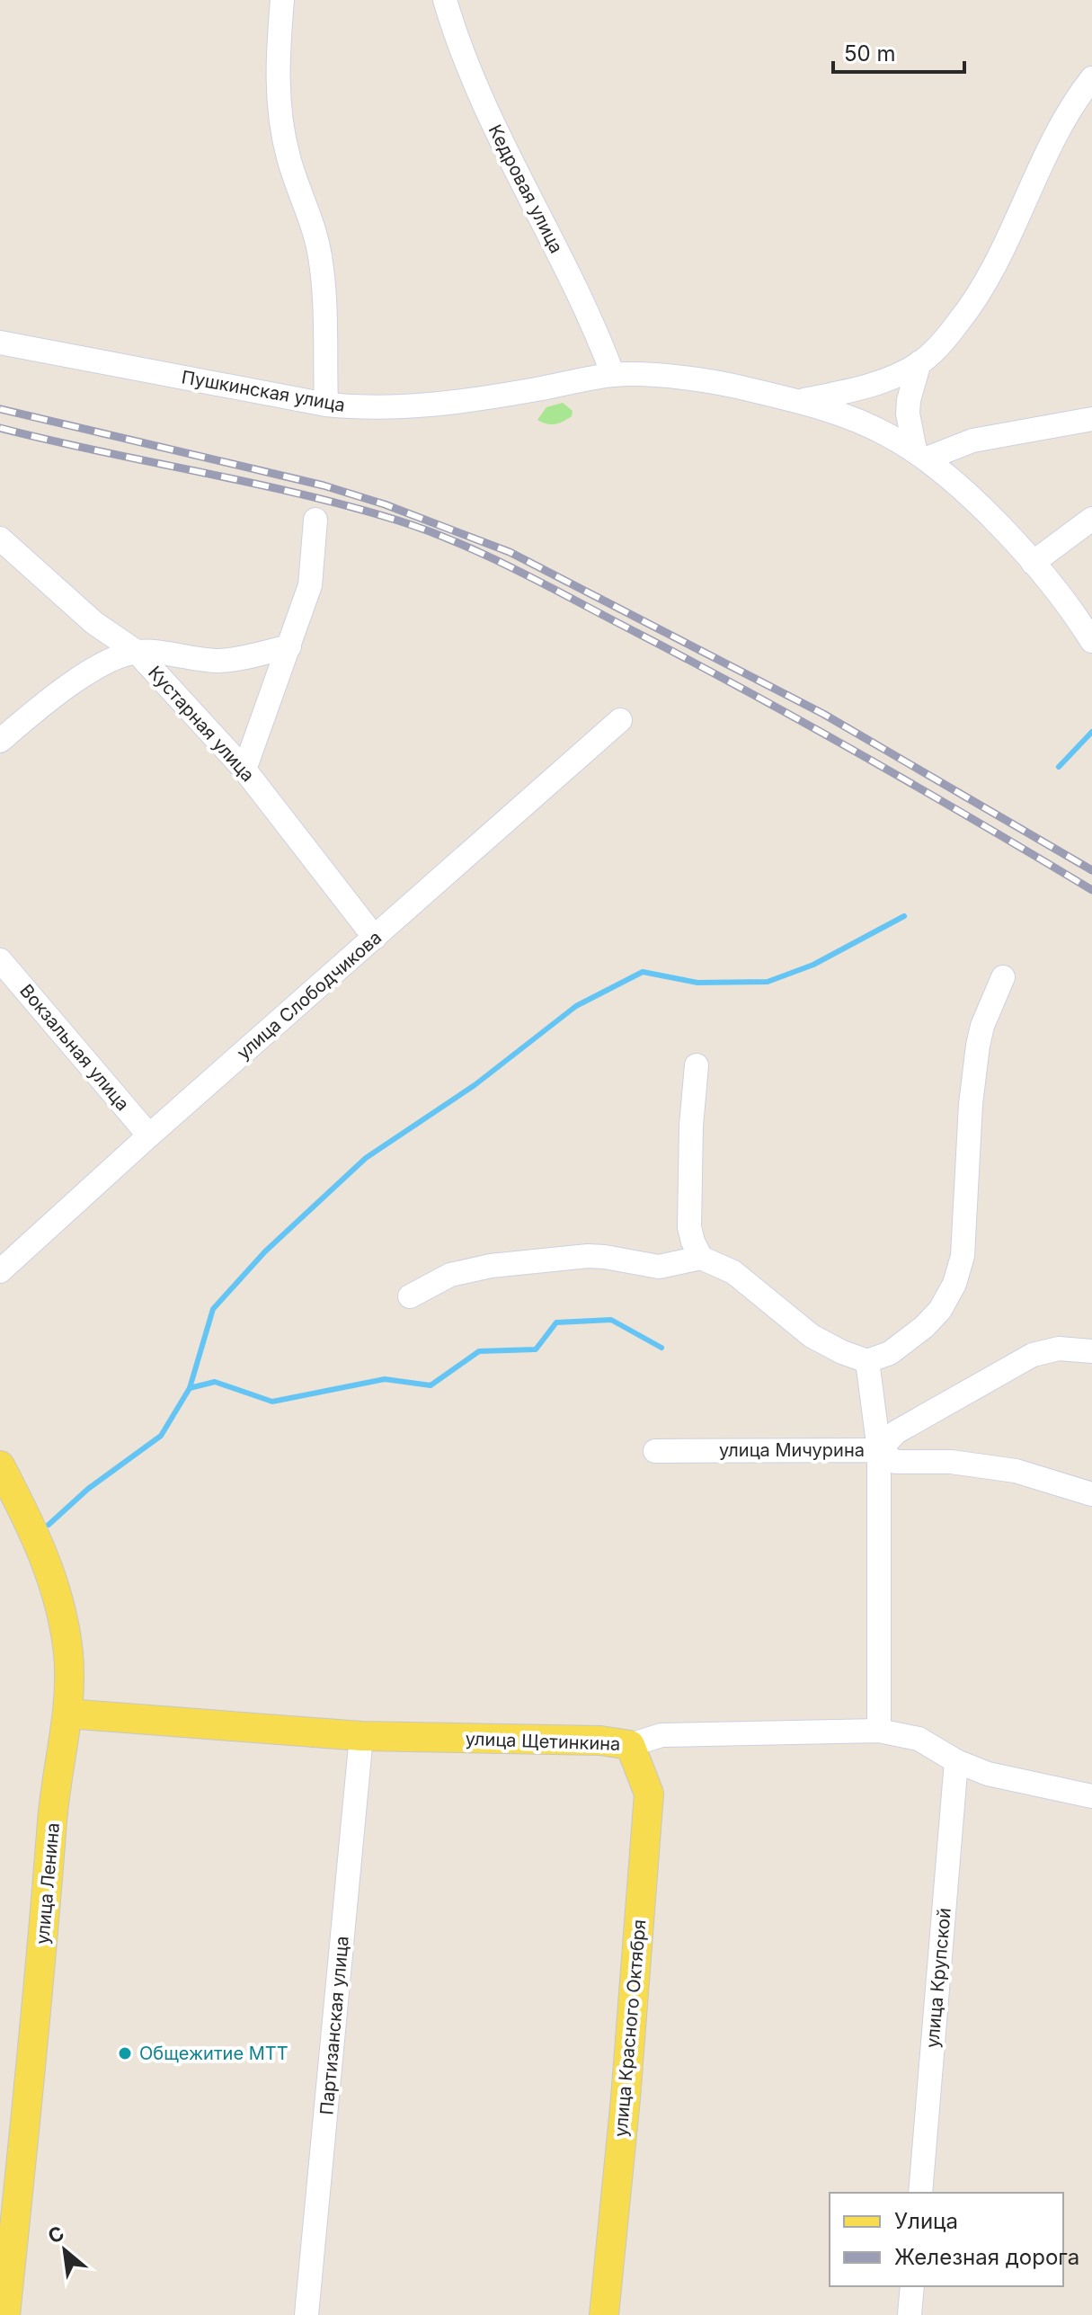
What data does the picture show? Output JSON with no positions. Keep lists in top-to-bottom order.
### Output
{
  "streets": {
    "main road": ["улица Щетинкина", "улица Ленина", "улица Красного Октября"],
    "street": [
      "Кедровая улица",
      "Пушкинская улица",
      "Кустарная улица",
      "улица Слободчикова",
      "Вокзальная улица",
      "улица Мичурина",
      "улица Крупской",
      "Партизанская улица"
    ]
  },
  "crossings": [
    ["Кедровая улица", "Пушкинская улица"],
    ["Кустарная улица", "улица Слободчикова"],
    ["улица Слободчикова", "Вокзальная улица"],
    ["улица Щетинкина", "улица Ленина"],
    ["улица Щетинкина", "улица Крупской"],
    ["улица Щетинкина", "Партизанская улица"],
    ["улица Щетинкина", "улица Красного Октября"]
  ],
  "places": ["Общежитие МТТ"],
  "legend": ["Улица", "Железная дорога"],
  "scale_bar": "50 m",
  "north": "top left"
}
